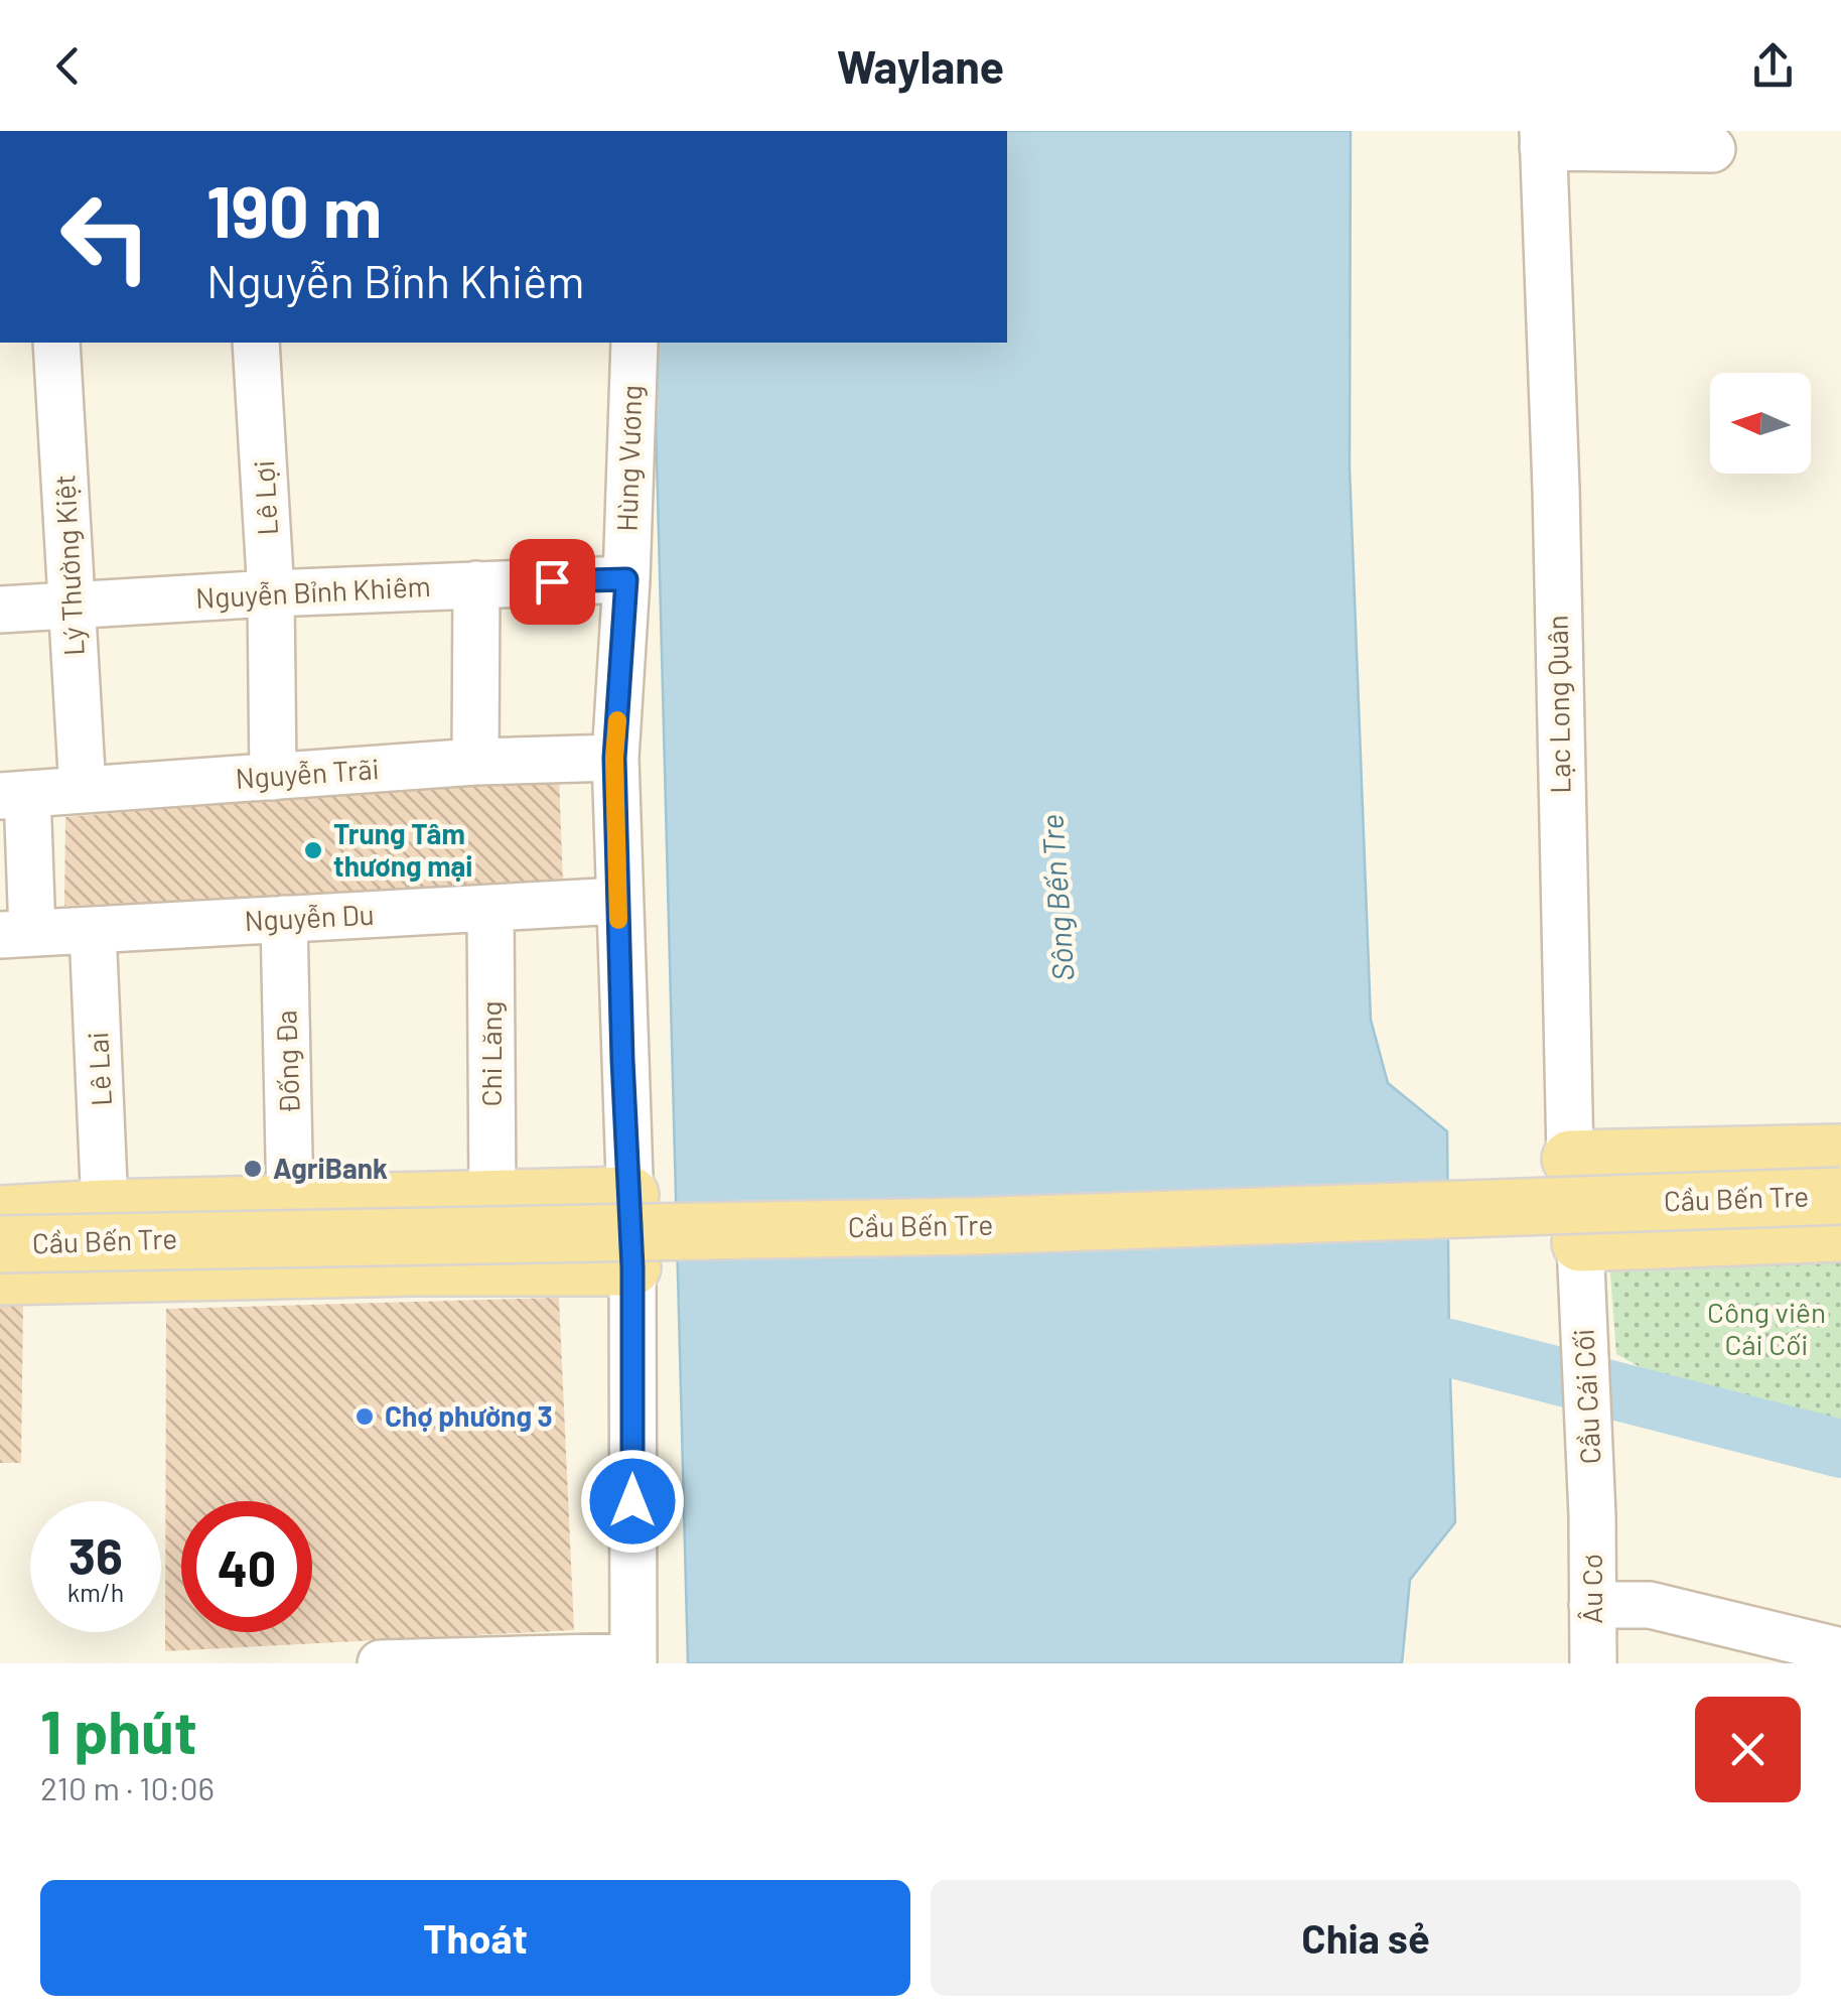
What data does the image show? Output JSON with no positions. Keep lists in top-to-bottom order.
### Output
{
  "streets": {
    "main road": ["Cầu Bến Tre"],
    "street": [
      "Hùng Vương",
      "Lê Lợi",
      "Lý Thường Kiệt",
      "Nguyễn Bỉnh Khiêm",
      "Lạc Long Quân",
      "Nguyễn Trãi",
      "Nguyễn Du",
      "Chi Lăng",
      "Đống Đa",
      "Lê Lai",
      "Cầu Cái Cối",
      "Âu Cơ"
    ]
  },
  "crossings": [
    ["Hùng Vương", "Nguyễn Bỉnh Khiêm"],
    ["Hùng Vương", "Nguyễn Trãi"],
    ["Hùng Vương", "Nguyễn Du"],
    ["Lê Lợi", "Nguyễn Bỉnh Khiêm"],
    ["Lê Lợi", "Nguyễn Trãi"],
    ["Lý Thường Kiệt", "Nguyễn Bỉnh Khiêm"],
    ["Lý Thường Kiệt", "Nguyễn Trãi"],
    ["Lạc Long Quân", "Cầu Cái Cối"],
    ["Nguyễn Du", "Chi Lăng"],
    ["Nguyễn Du", "Đống Đa"],
    ["Nguyễn Du", "Lê Lai"],
    ["Cầu Cái Cối", "Âu Cơ"]
  ],
  "water": ["Sông Bến Tre"],
  "parks": ["Công viên Cái Cối"],
  "places": ["Trung Tâm thương mại", "AgriBank", "Chợ phường 3"],
  "north": "left",
  "page": {
    "header": "Waylane",
    "turn": ["190 m", "Nguyễn Bỉnh Khiêm"],
    "speed": "36 km/h",
    "limit": "40",
    "heading": ["1 phút", "210 m · 10:06"],
    "buttons": ["Thoát", "Chia sẻ"]
  }
}
